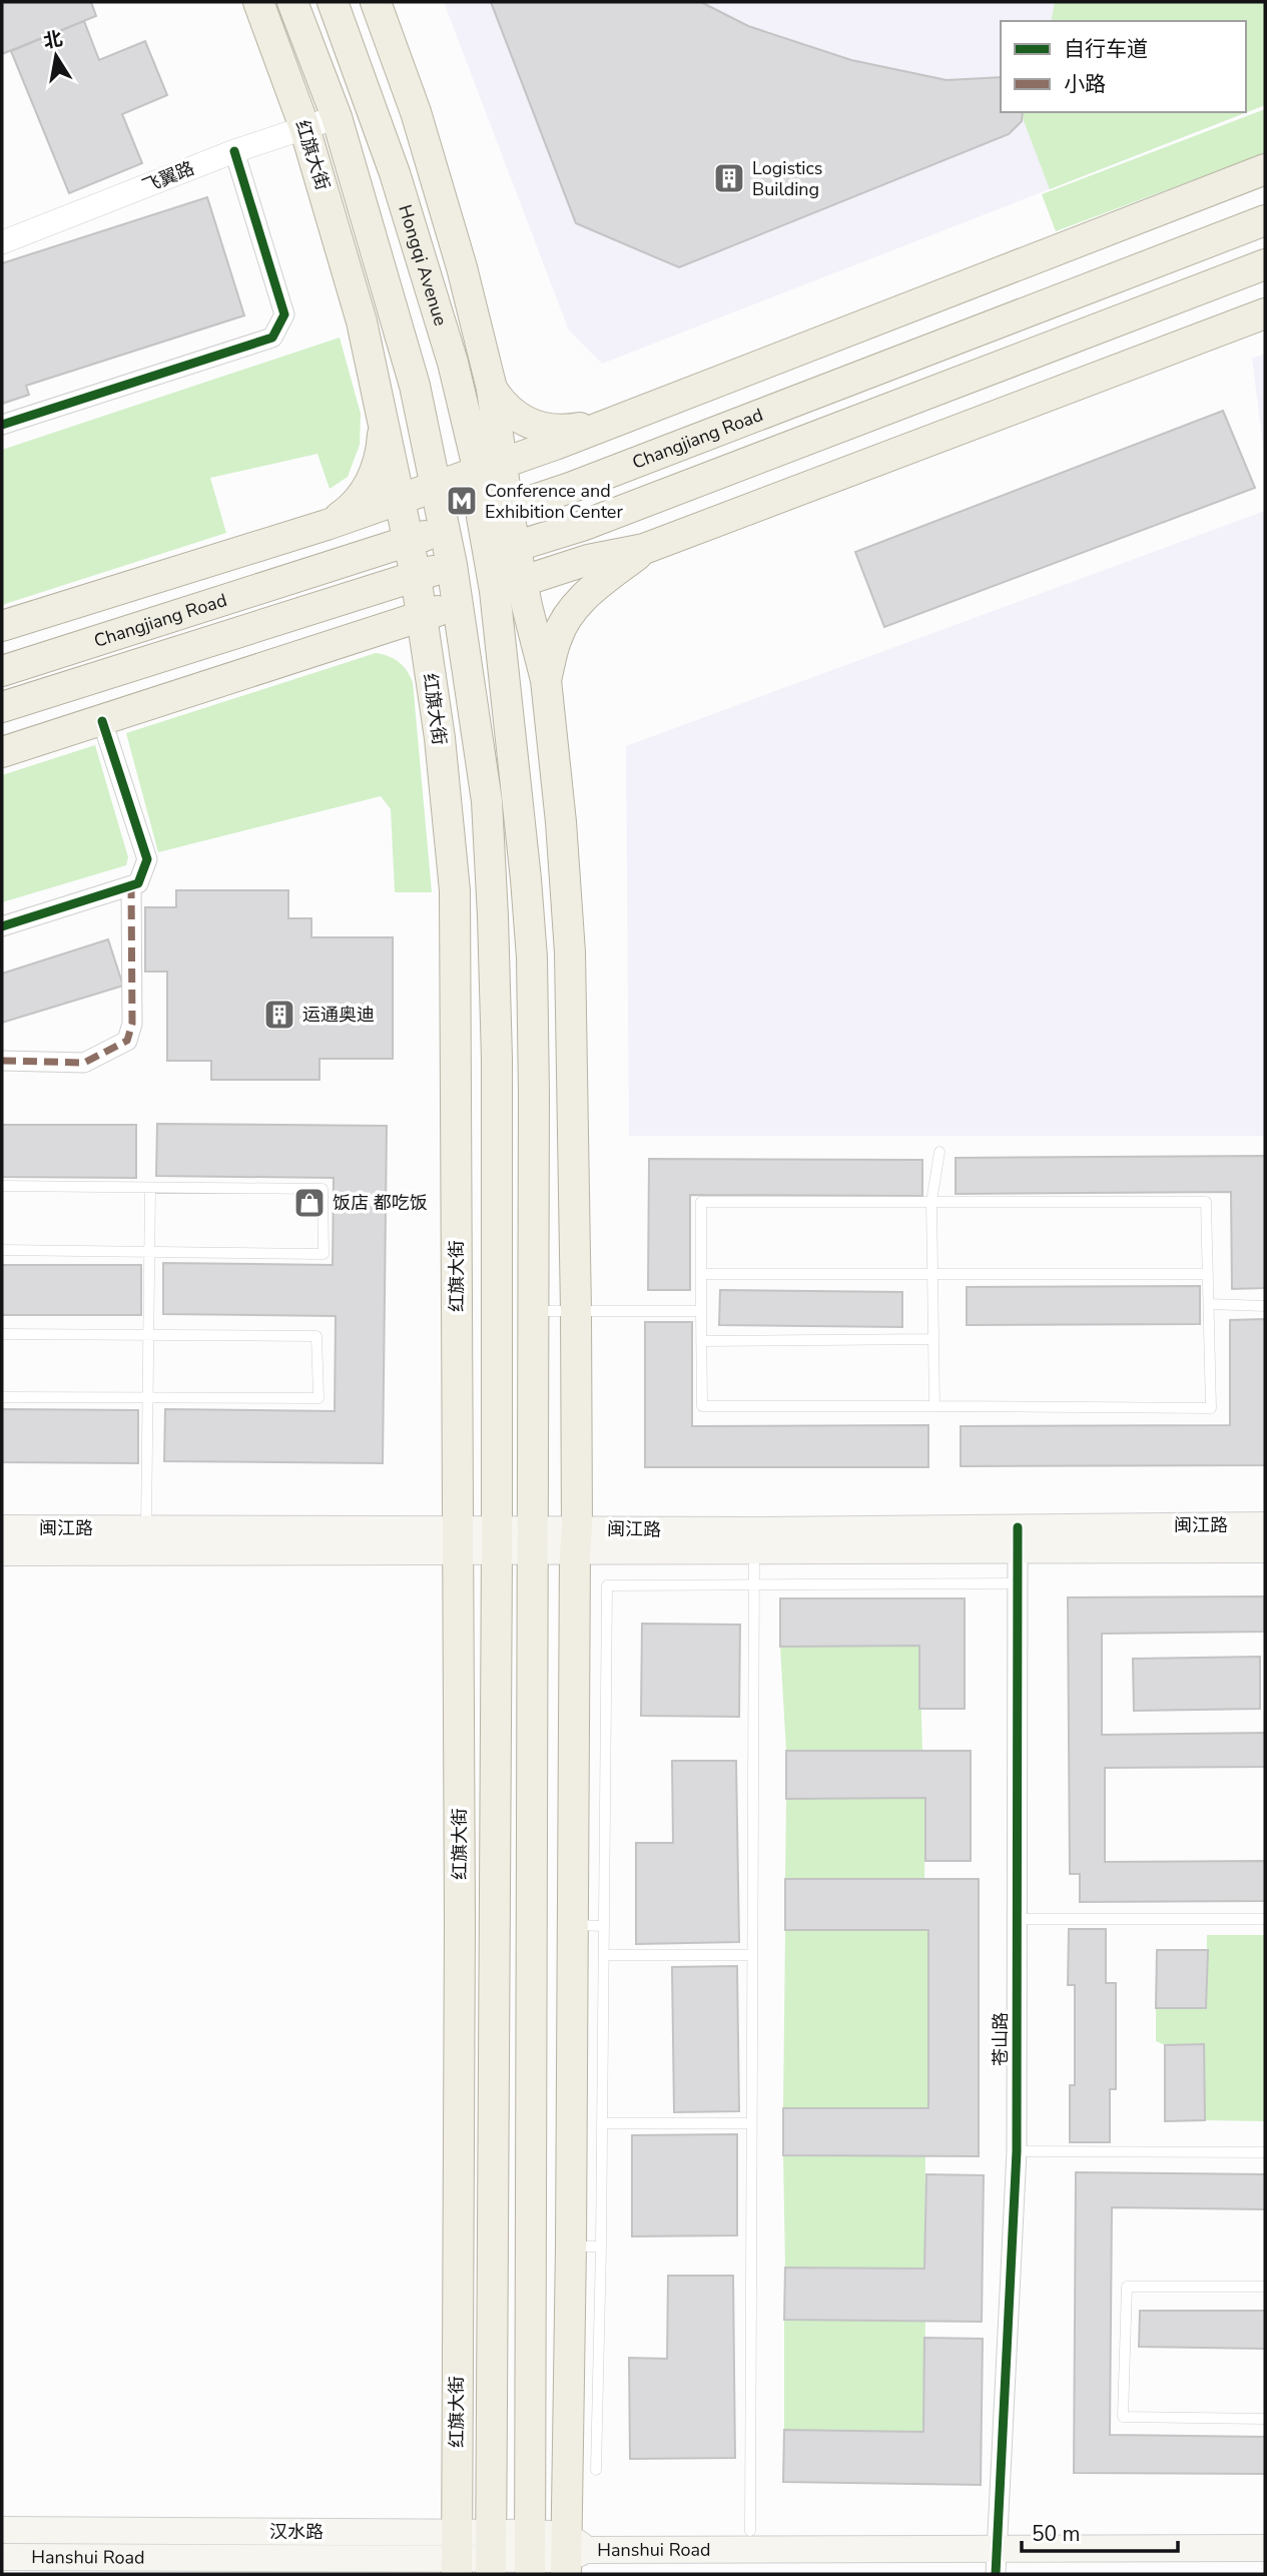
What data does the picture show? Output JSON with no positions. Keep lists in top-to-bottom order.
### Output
{
  "streets": {
    "main road": [
      "红旗大街",
      "Hongqi Avenue",
      "Changjiang Road",
      "闽江路",
      "汉水路",
      "Hanshui Road"
    ],
    "street": ["飞翼路", "苍山路"]
  },
  "crossings": [
    ["红旗大街", "飞翼路"],
    ["红旗大街", "Changjiang Road"],
    ["红旗大街", "闽江路"],
    ["红旗大街", "汉水路"],
    ["红旗大街", "Hanshui Road"],
    ["闽江路", "苍山路"],
    ["苍山路", "Hanshui Road"],
    ["汉水路", "Hanshui Road"]
  ],
  "places": {
    "building": ["Logistics Building", "运通奥迪"],
    "metro station": ["Conference and Exhibition Center"],
    "shop": ["饭店 都吃饭"]
  },
  "legend": ["自行车道", "小路"],
  "scale_bar": "50 m",
  "north": "top"
}
